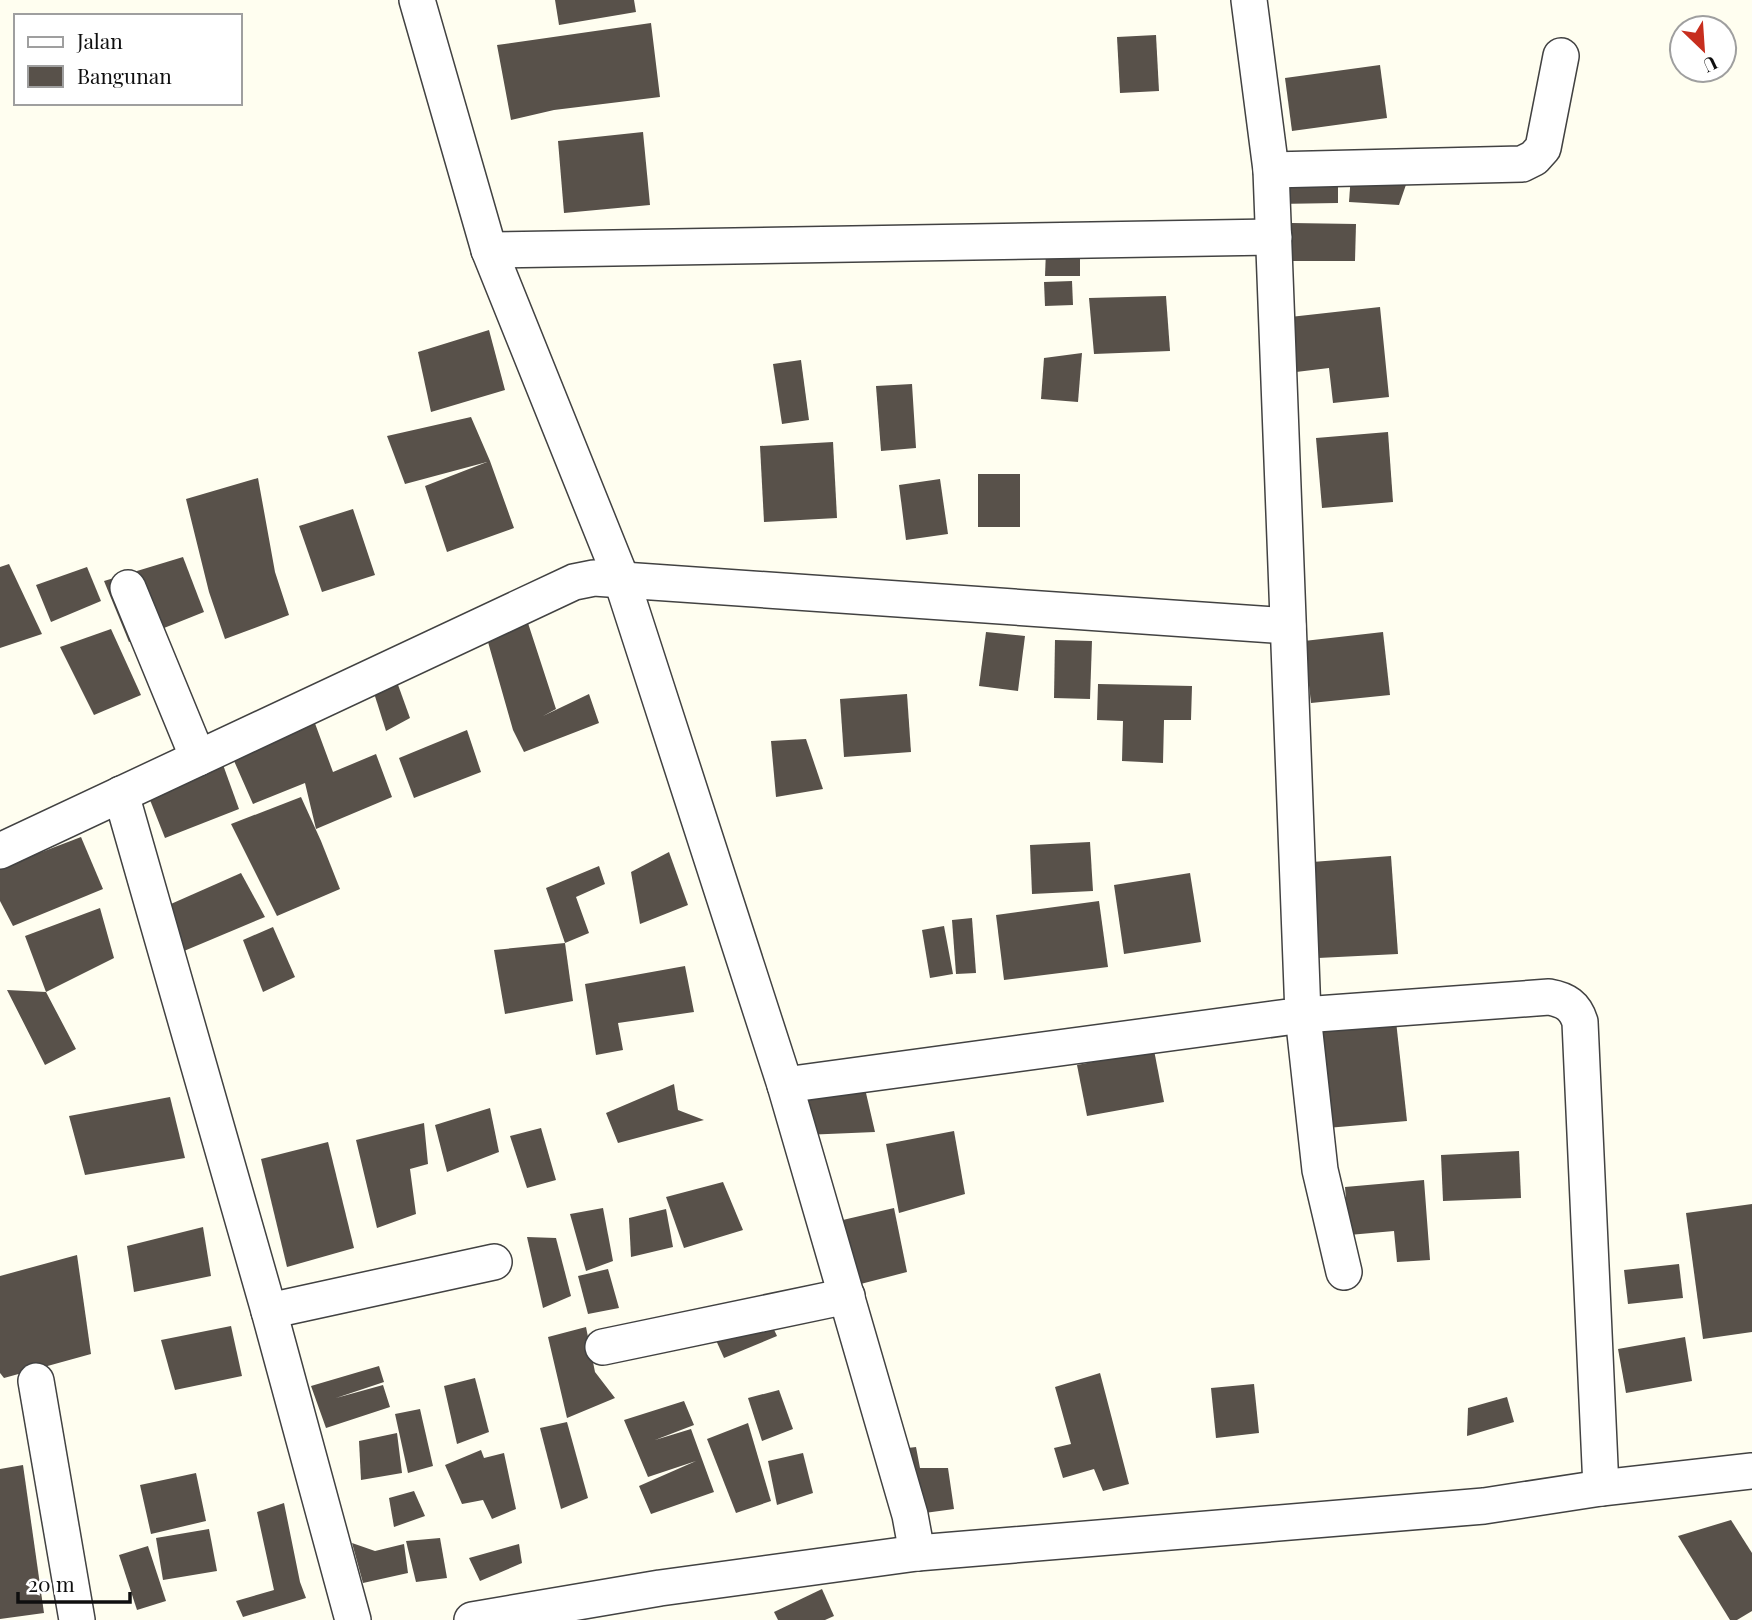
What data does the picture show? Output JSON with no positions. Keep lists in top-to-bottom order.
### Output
{
  "legend": ["Jalan", "Bangunan"],
  "scale_bar": "20 m",
  "north": "bottom right"
}
